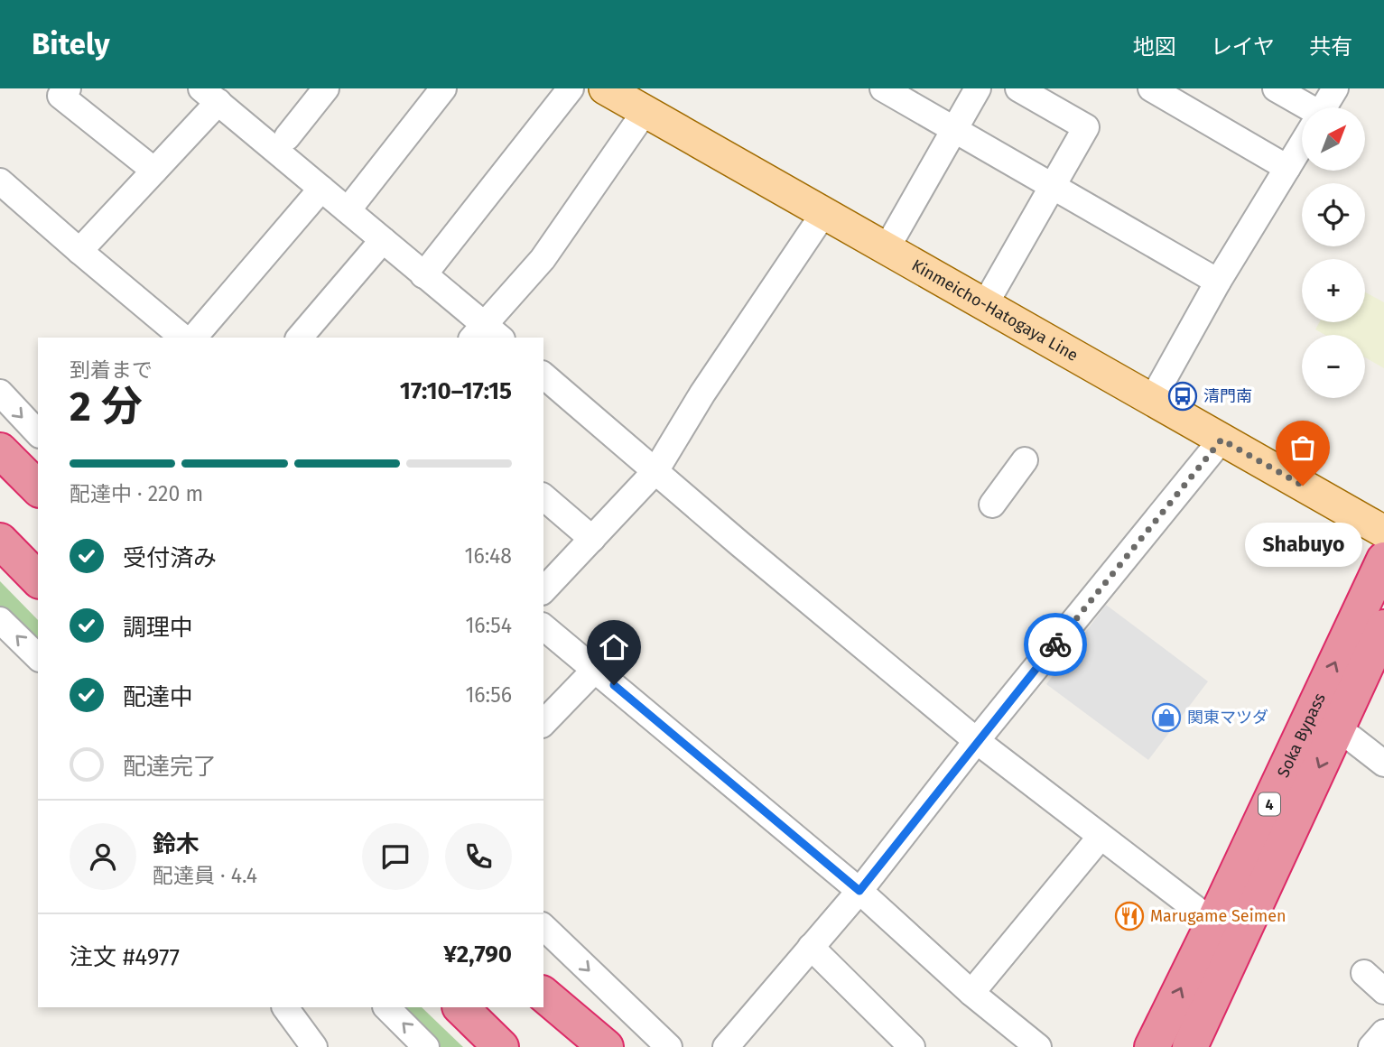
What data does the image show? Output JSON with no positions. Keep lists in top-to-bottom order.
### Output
{
  "streets": {
    "highway": ["Soka Bypass", "4"],
    "main road": ["Kinmeicho-Hatogaya Line"]
  },
  "places": {
    "bus stop": ["清門南"],
    "other": ["Shabuyo"],
    "shop": ["関東マツダ"],
    "restaurant": ["Marugame Seimen"]
  },
  "north": "top right",
  "page": {
    "header": "Bitely",
    "nav": ["地図", "レイヤ", "共有"],
    "map_buttons": ["+", "−"],
    "heading": ["2 分", "到着まで", "17:10–17:15"],
    "panel": [
      "鈴木",
      "配達員 · 4.4",
      "注文 #4977",
      "¥2,790"
    ],
    "bar": "配達中 · 220 m",
    "list": [
      ["受付済み", "16:48"],
      ["調理中", "16:54"],
      ["配達中", "16:56"],
      "配達完了"
    ],
    "bubble": "Shabuyo"
  }
}
